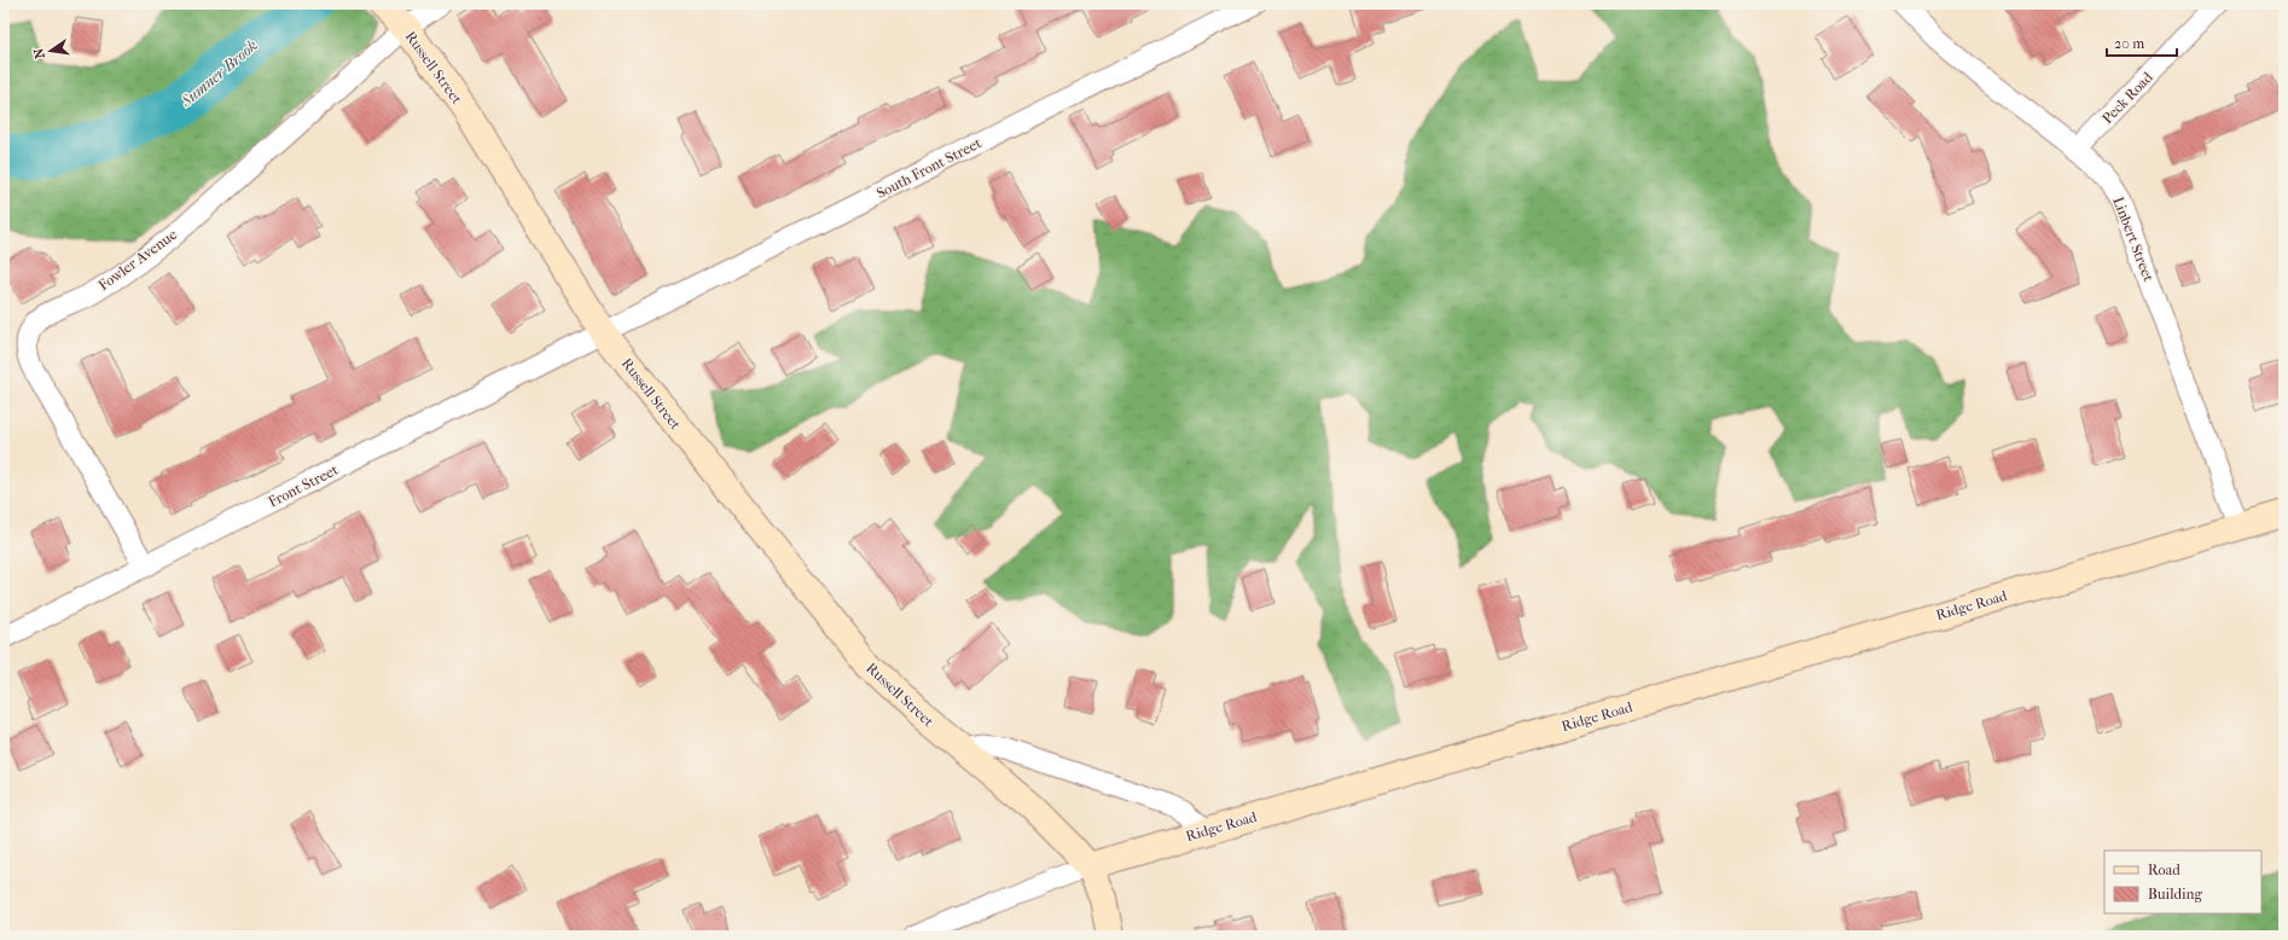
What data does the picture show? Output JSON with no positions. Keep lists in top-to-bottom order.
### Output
{
  "streets": {
    "main road": ["Russell Street", "Ridge Road"],
    "street": [
      "Peck Road",
      "South Front Street",
      "Linbert Street",
      "Fowler Avenue",
      "Front Street"
    ]
  },
  "crossings": [
    ["Russell Street", "South Front Street"],
    ["Russell Street", "Fowler Avenue"],
    ["Russell Street", "Front Street"],
    ["Russell Street", "Ridge Road"],
    ["Peck Road", "Linbert Street"],
    ["South Front Street", "Front Street"],
    ["Linbert Street", "Ridge Road"],
    ["Fowler Avenue", "Front Street"]
  ],
  "water": ["Sumner Brook"],
  "legend": ["Road", "Building"],
  "scale_bar": "20 m",
  "north": "left"
}
